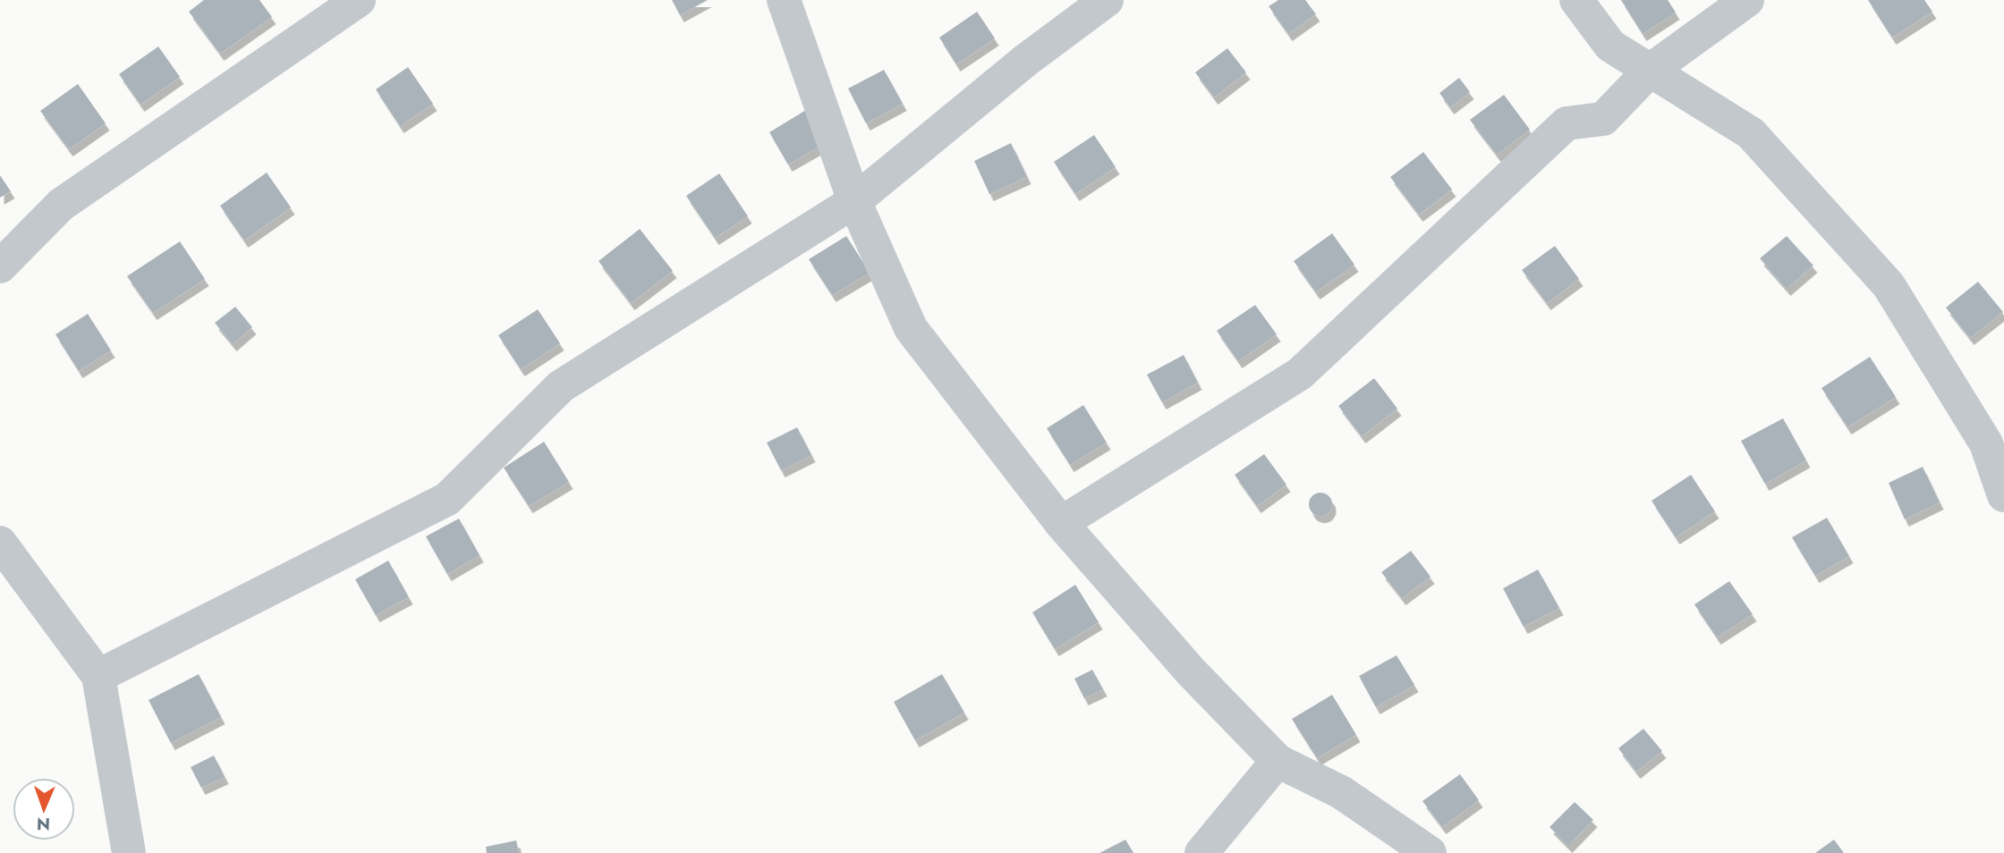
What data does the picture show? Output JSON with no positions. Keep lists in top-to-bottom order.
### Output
{
  "north": "bottom"
}
